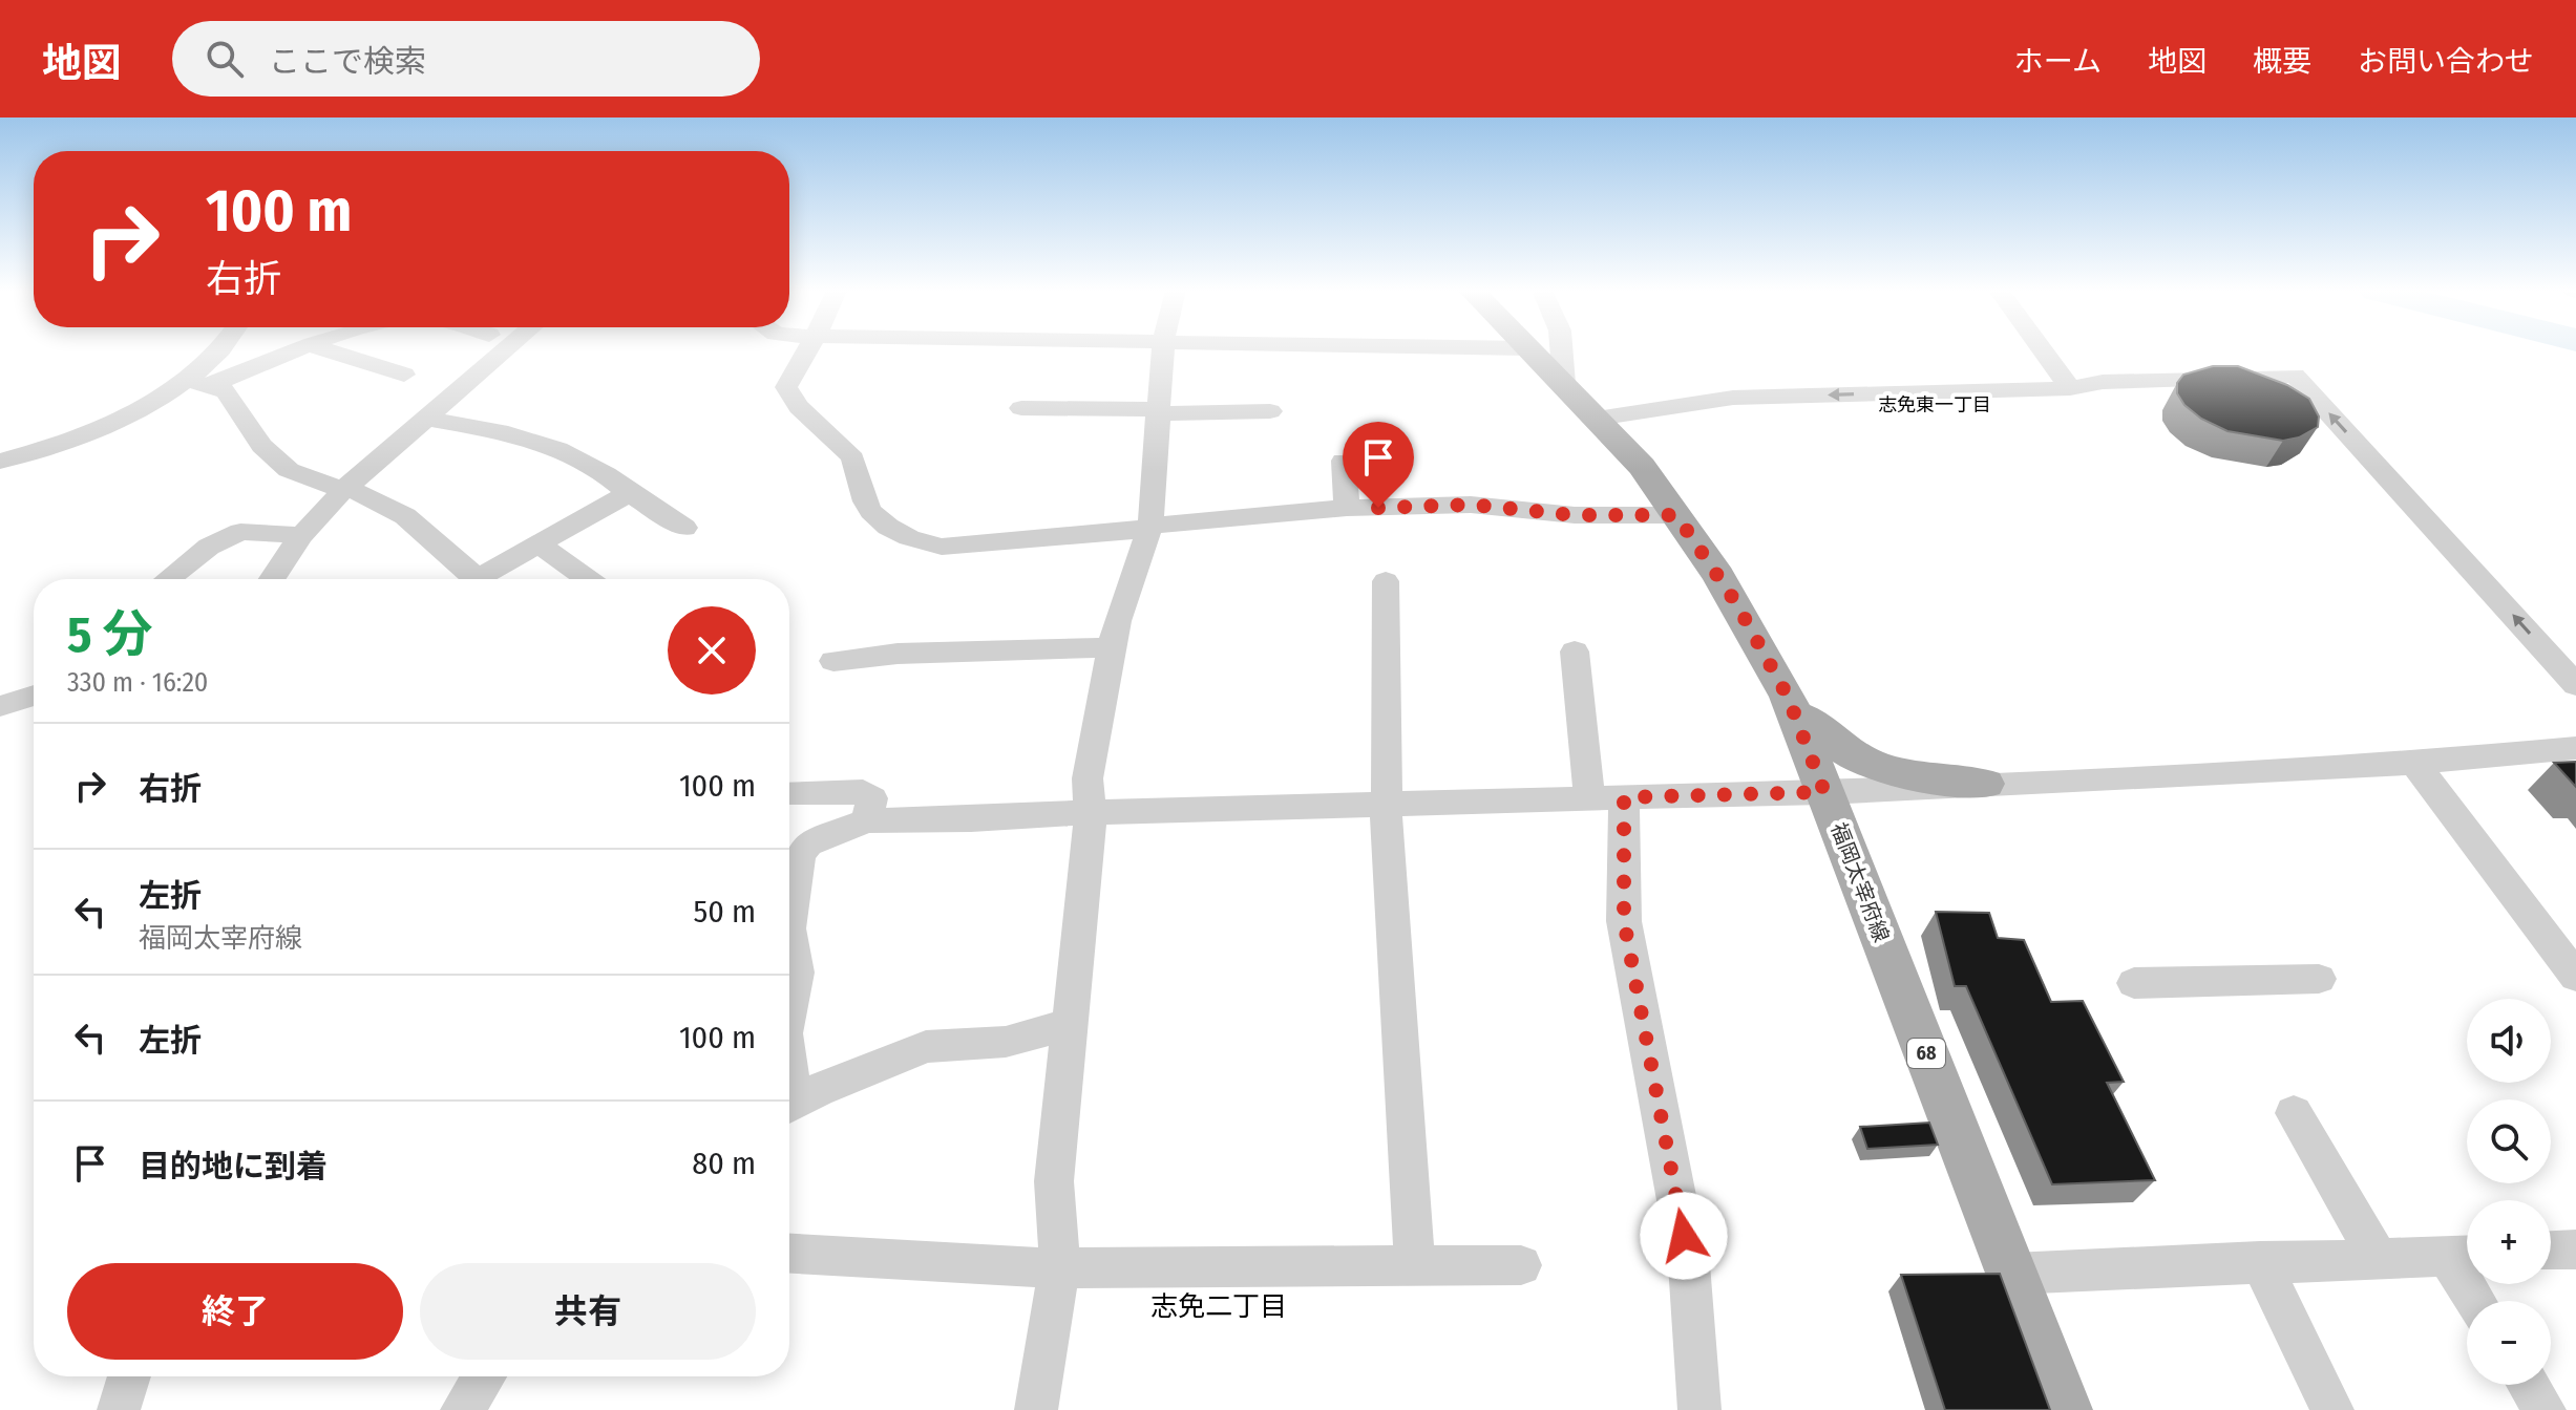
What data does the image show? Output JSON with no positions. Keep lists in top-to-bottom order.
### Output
{
  "streets": {
    "main road": ["福岡太宰府線", "68"]
  },
  "districts": ["志免東一丁目", "志免二丁目"],
  "page": {
    "header": "地図",
    "search": "ここで検索",
    "nav": [
      "ホーム",
      "地図",
      "概要",
      "お問い合わせ"
    ],
    "turn": ["100 m", "右折"],
    "heading": ["5 分", "330 m · 16:20"],
    "list": [
      {
        "name": "右折",
        "value": "100 m"
      },
      {
        "name": "左折",
        "note": "福岡太宰府線",
        "value": "50 m"
      },
      {
        "name": "左折",
        "value": "100 m"
      },
      {
        "name": "目的地に到着",
        "value": "80 m"
      }
    ],
    "map_buttons": ["+", "−"],
    "buttons": ["終了", "共有"]
  }
}
